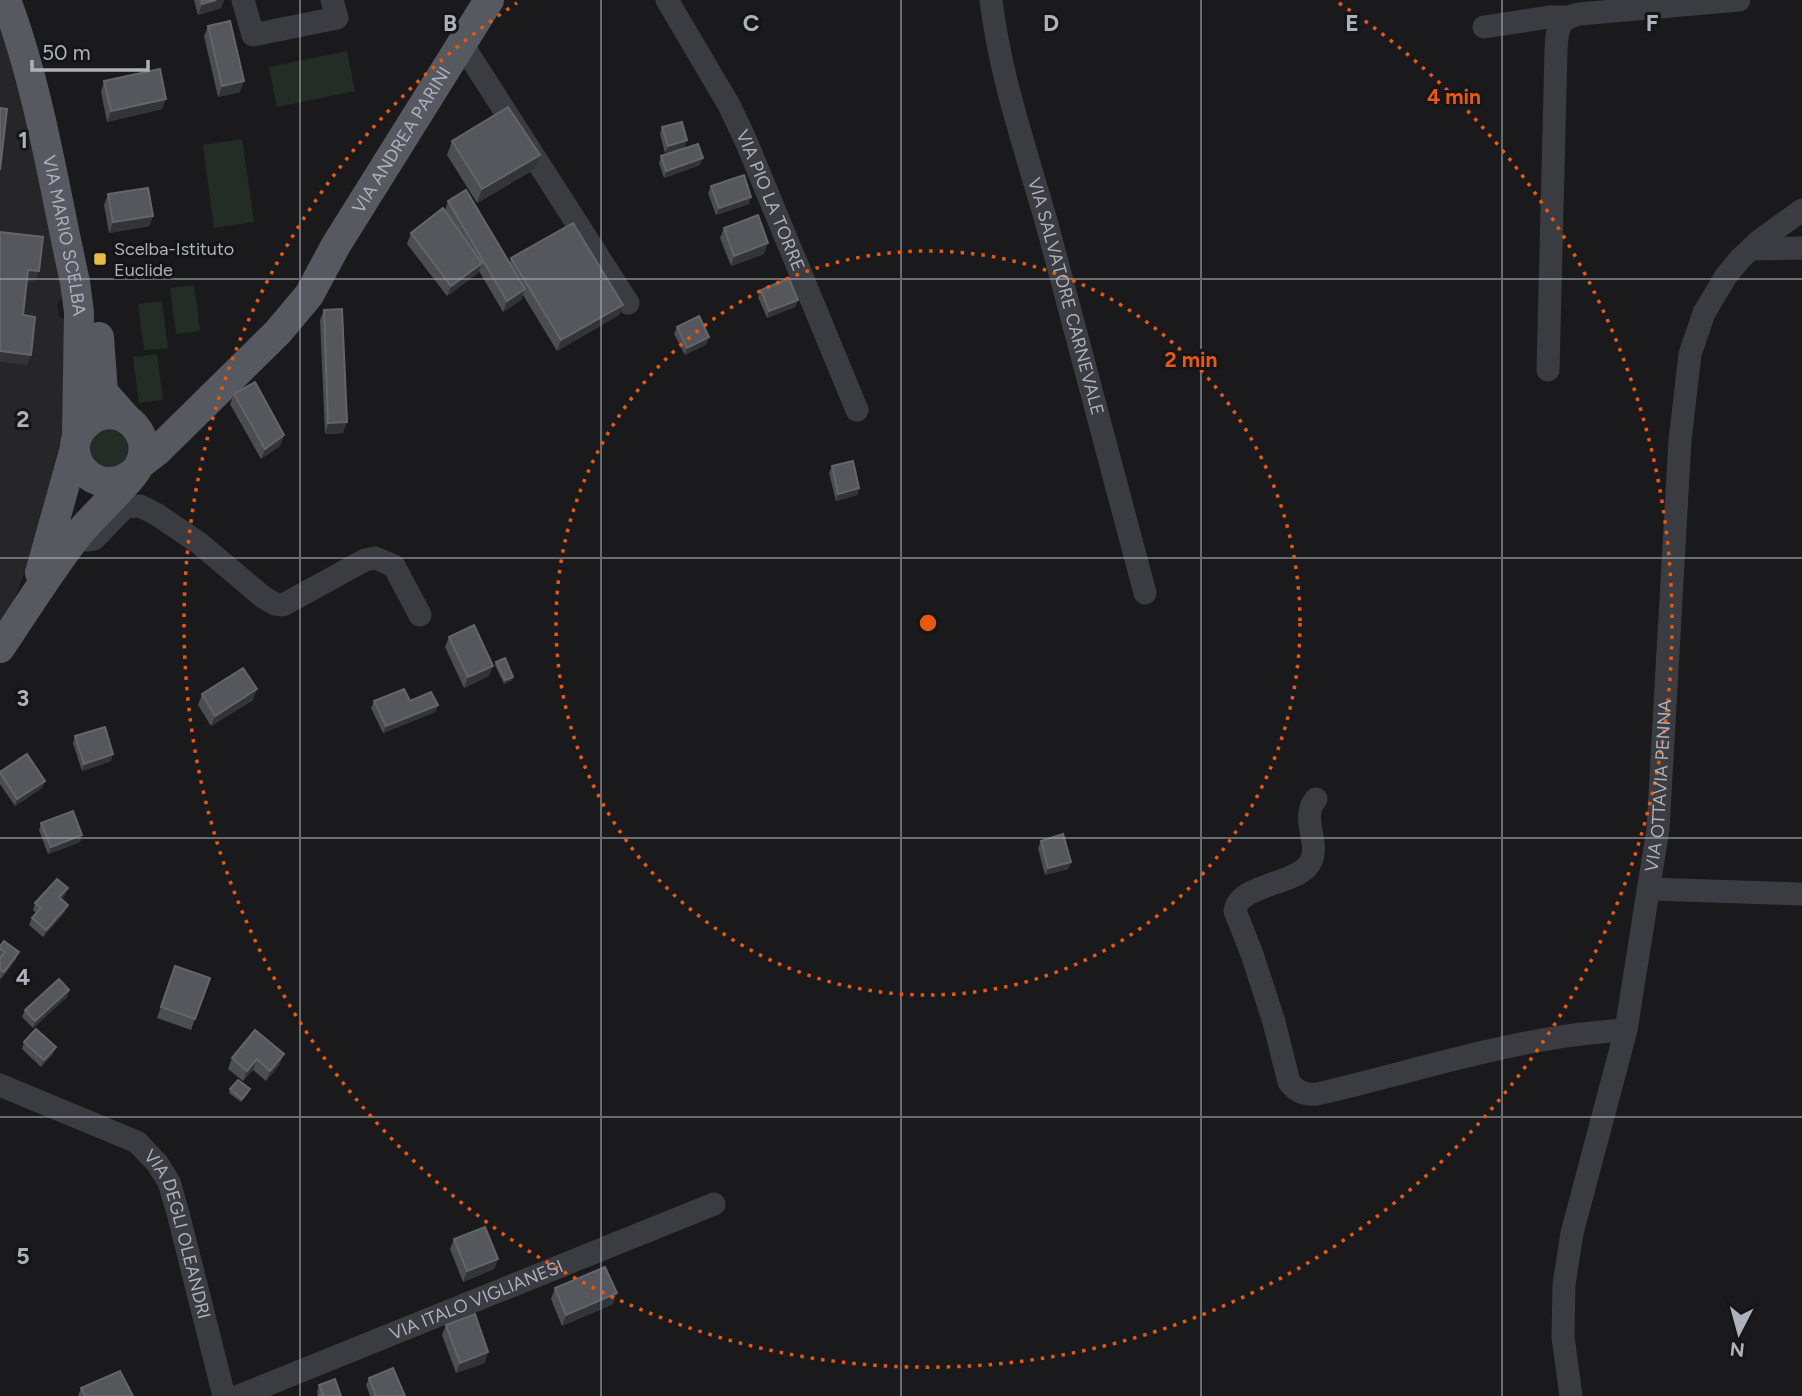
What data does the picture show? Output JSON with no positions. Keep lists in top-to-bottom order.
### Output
{
  "streets": {
    "main road": ["VIA ANDREA PARINI", "VIA MARIO SCELBA"],
    "street": [
      "VIA PIO LA TORRE",
      "VIA SALVATORE CARNEVALE",
      "VIA OTTAVIA PENNA",
      "VIA DEGLI OLEANDRI",
      "VIA ITALO VIGLIANESI"
    ]
  },
  "places": {
    "transit": ["Scelba-Istituto Euclide"]
  },
  "scale_bar": "50 m",
  "north": "bottom",
  "grid": {
    "columns": [
      "B",
      "C",
      "D",
      "E",
      "F"
    ],
    "rows": [
      "1",
      "2",
      "3",
      "4",
      "5"
    ]
  },
  "rings": ["4 min", "2 min"]
}
